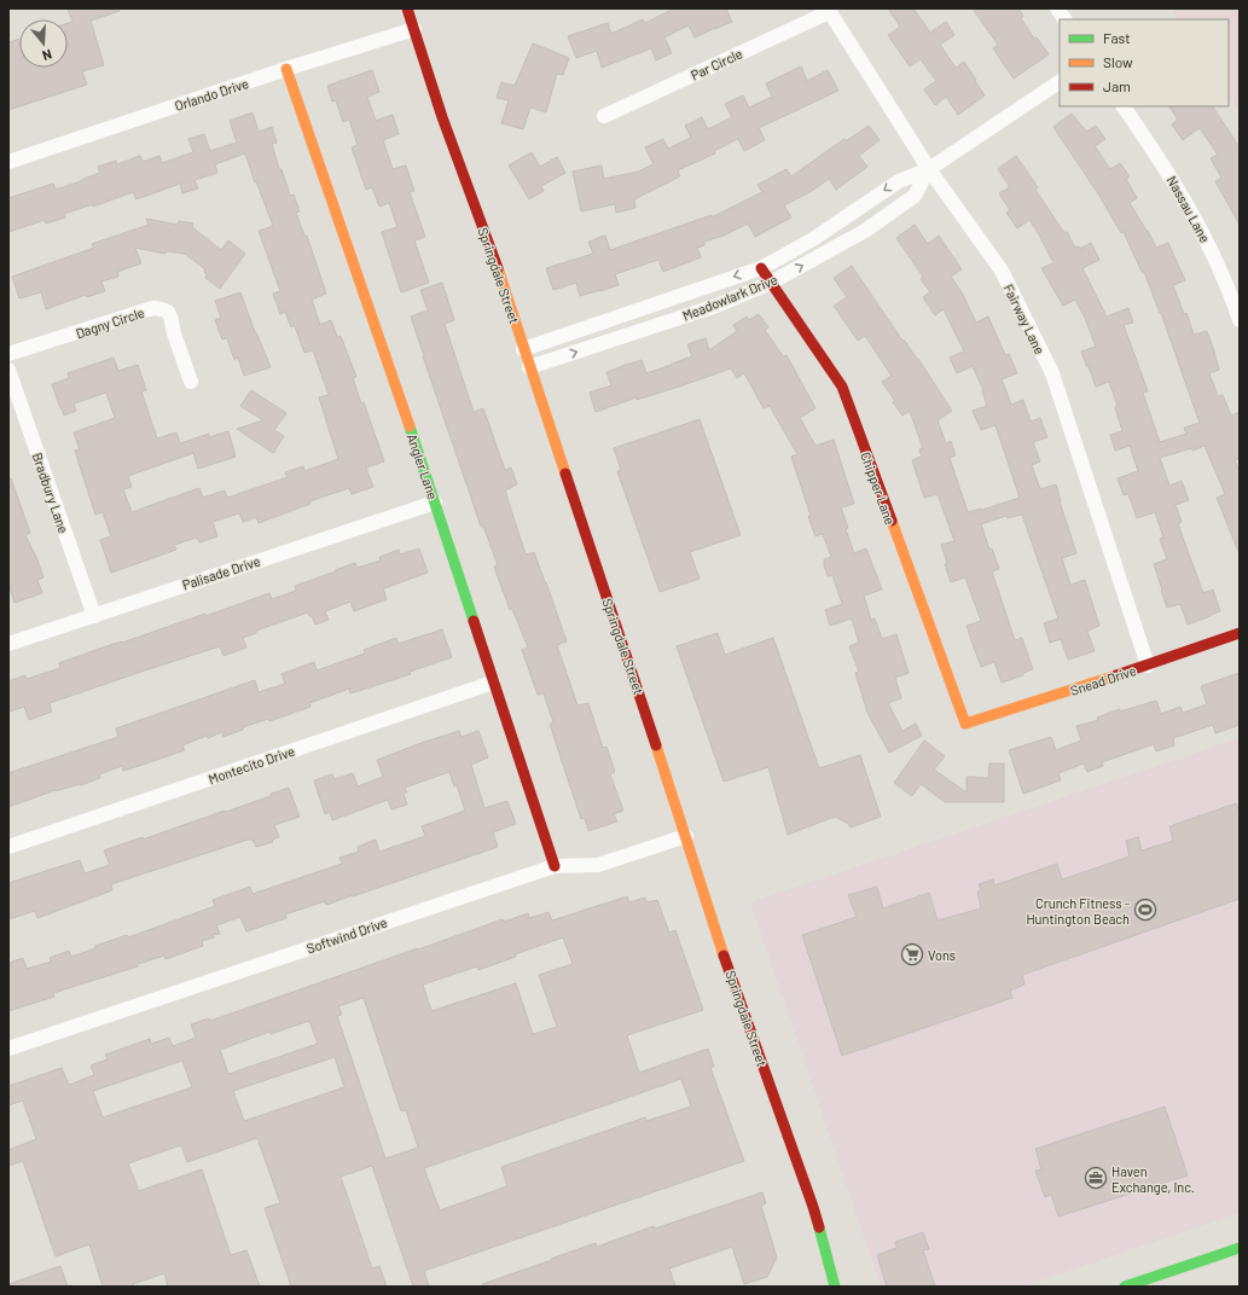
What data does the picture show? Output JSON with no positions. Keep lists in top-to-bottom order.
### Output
{
  "streets": {
    "street": [
      "Par Circle",
      "Orlando Drive",
      "Nassau Lane",
      "Springdale Street",
      "Meadowlark Drive",
      "Fairway Lane",
      "Dagny Circle",
      "Angler Lane",
      "Chipper Lane",
      "Bradbury Lane",
      "Palisade Drive",
      "Snead Drive",
      "Montecito Drive",
      "Softwind Drive"
    ]
  },
  "crossings": [
    ["Par Circle", "Fairway Lane"],
    ["Orlando Drive", "Springdale Street"],
    ["Orlando Drive", "Angler Lane"],
    ["Springdale Street", "Meadowlark Drive"],
    ["Springdale Street", "Softwind Drive"],
    ["Meadowlark Drive", "Fairway Lane"],
    ["Meadowlark Drive", "Chipper Lane"],
    ["Fairway Lane", "Snead Drive"],
    ["Angler Lane", "Palisade Drive"],
    ["Angler Lane", "Montecito Drive"],
    ["Angler Lane", "Softwind Drive"],
    ["Chipper Lane", "Snead Drive"],
    ["Bradbury Lane", "Palisade Drive"]
  ],
  "places": {
    "sports": ["Crunch Fitness - Huntington Beach"],
    "supermarket": ["Vons"],
    "office": ["Haven Exchange, Inc."]
  },
  "legend": ["Fast", "Slow", "Jam"],
  "north": "bottom"
}
